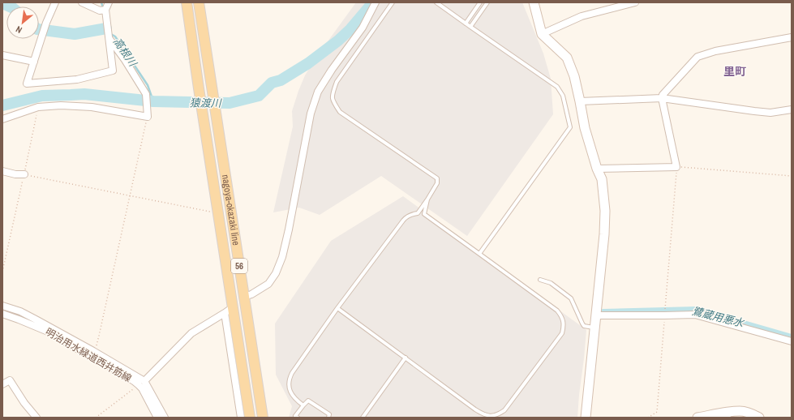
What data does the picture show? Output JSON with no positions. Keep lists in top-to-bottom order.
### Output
{
  "streets": {
    "main road": ["nagoya-okazaki line", "56"],
    "street": ["明治用水緑道西井筋線"]
  },
  "districts": ["里町"],
  "water": ["高根川", "猿渡川", "鷺蔵用悪水"],
  "north": "bottom left"
}
